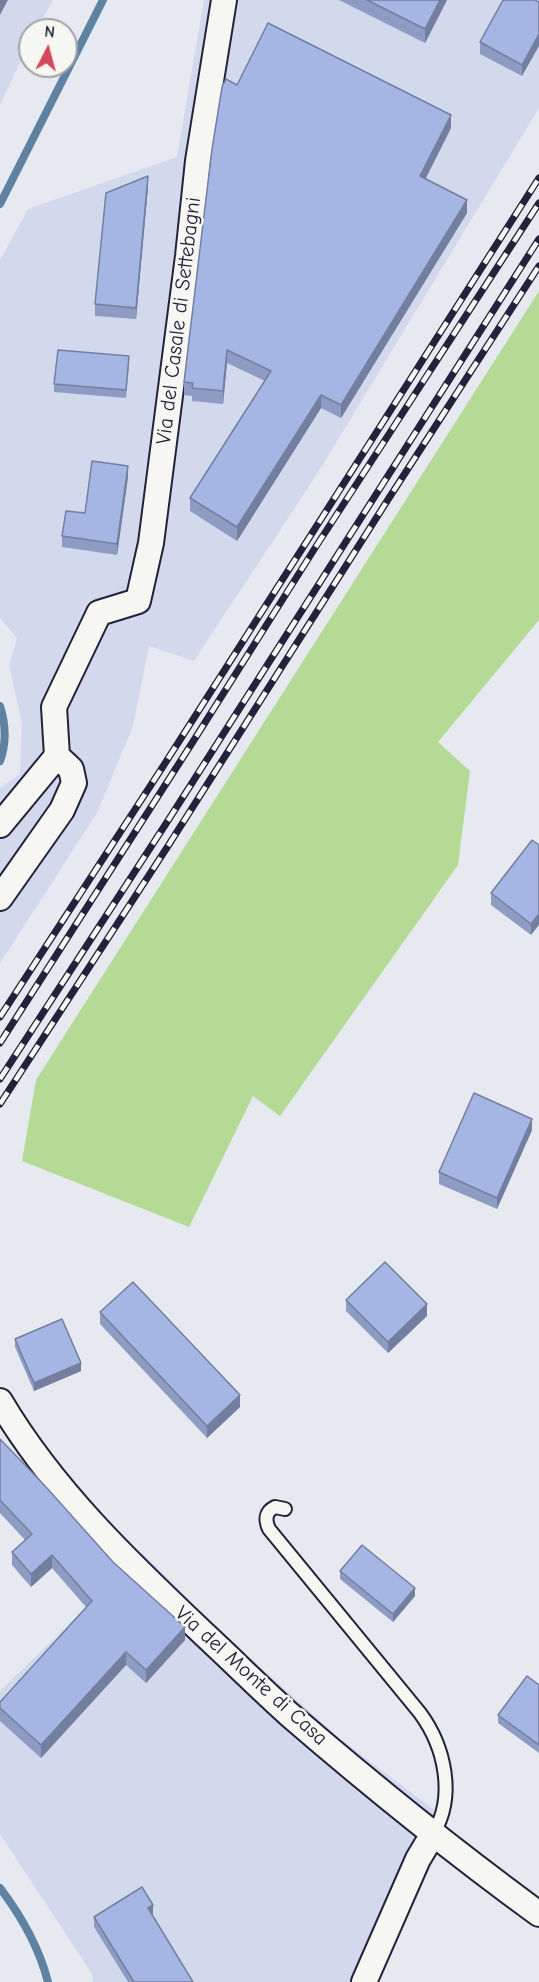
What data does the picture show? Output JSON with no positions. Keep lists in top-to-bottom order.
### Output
{
  "streets": {
    "street": ["Via del Casale di Settebagni", "Via del Monte di Casa"]
  },
  "north": "top"
}
